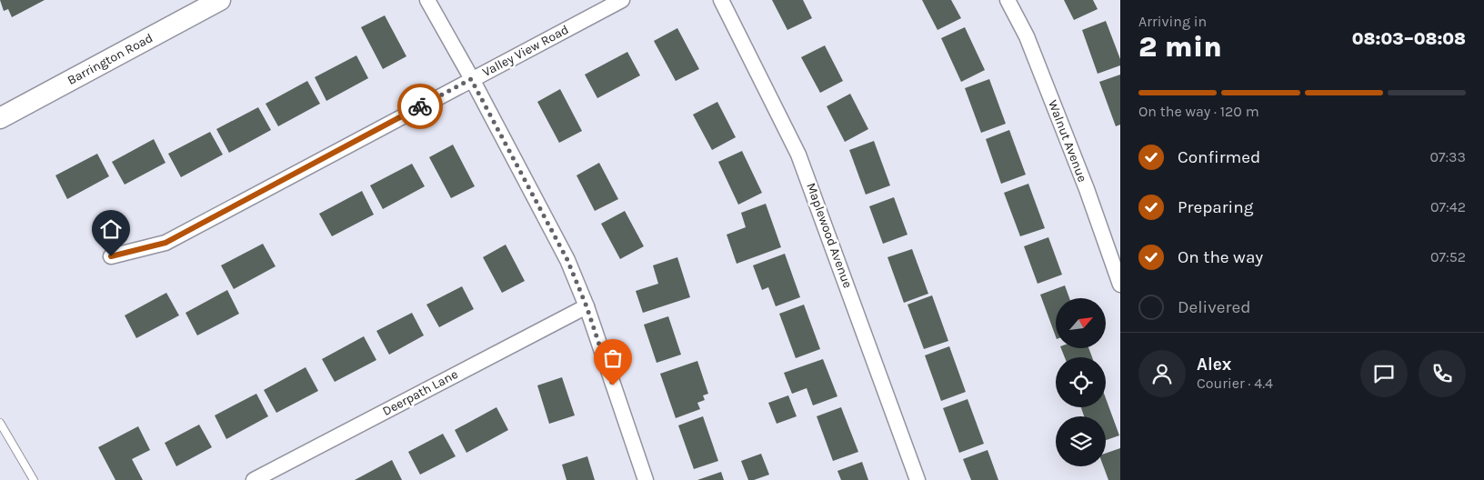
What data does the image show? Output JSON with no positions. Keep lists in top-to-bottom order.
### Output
{
  "streets": {
    "main road": ["Barrington Road"],
    "street": [
      "Valley View Road",
      "Walnut Avenue",
      "Maplewood Avenue",
      "Deerpath Lane"
    ]
  },
  "north": "top right",
  "page": {
    "heading": ["2 min", "Arriving in", "08:03–08:08"],
    "panel": ["Alex", "Courier · 4.4"],
    "bar": "On the way · 120 m",
    "list": [
      ["Confirmed", "07:33"],
      ["Preparing", "07:42"],
      ["On the way", "07:52"],
      "Delivered"
    ]
  }
}
